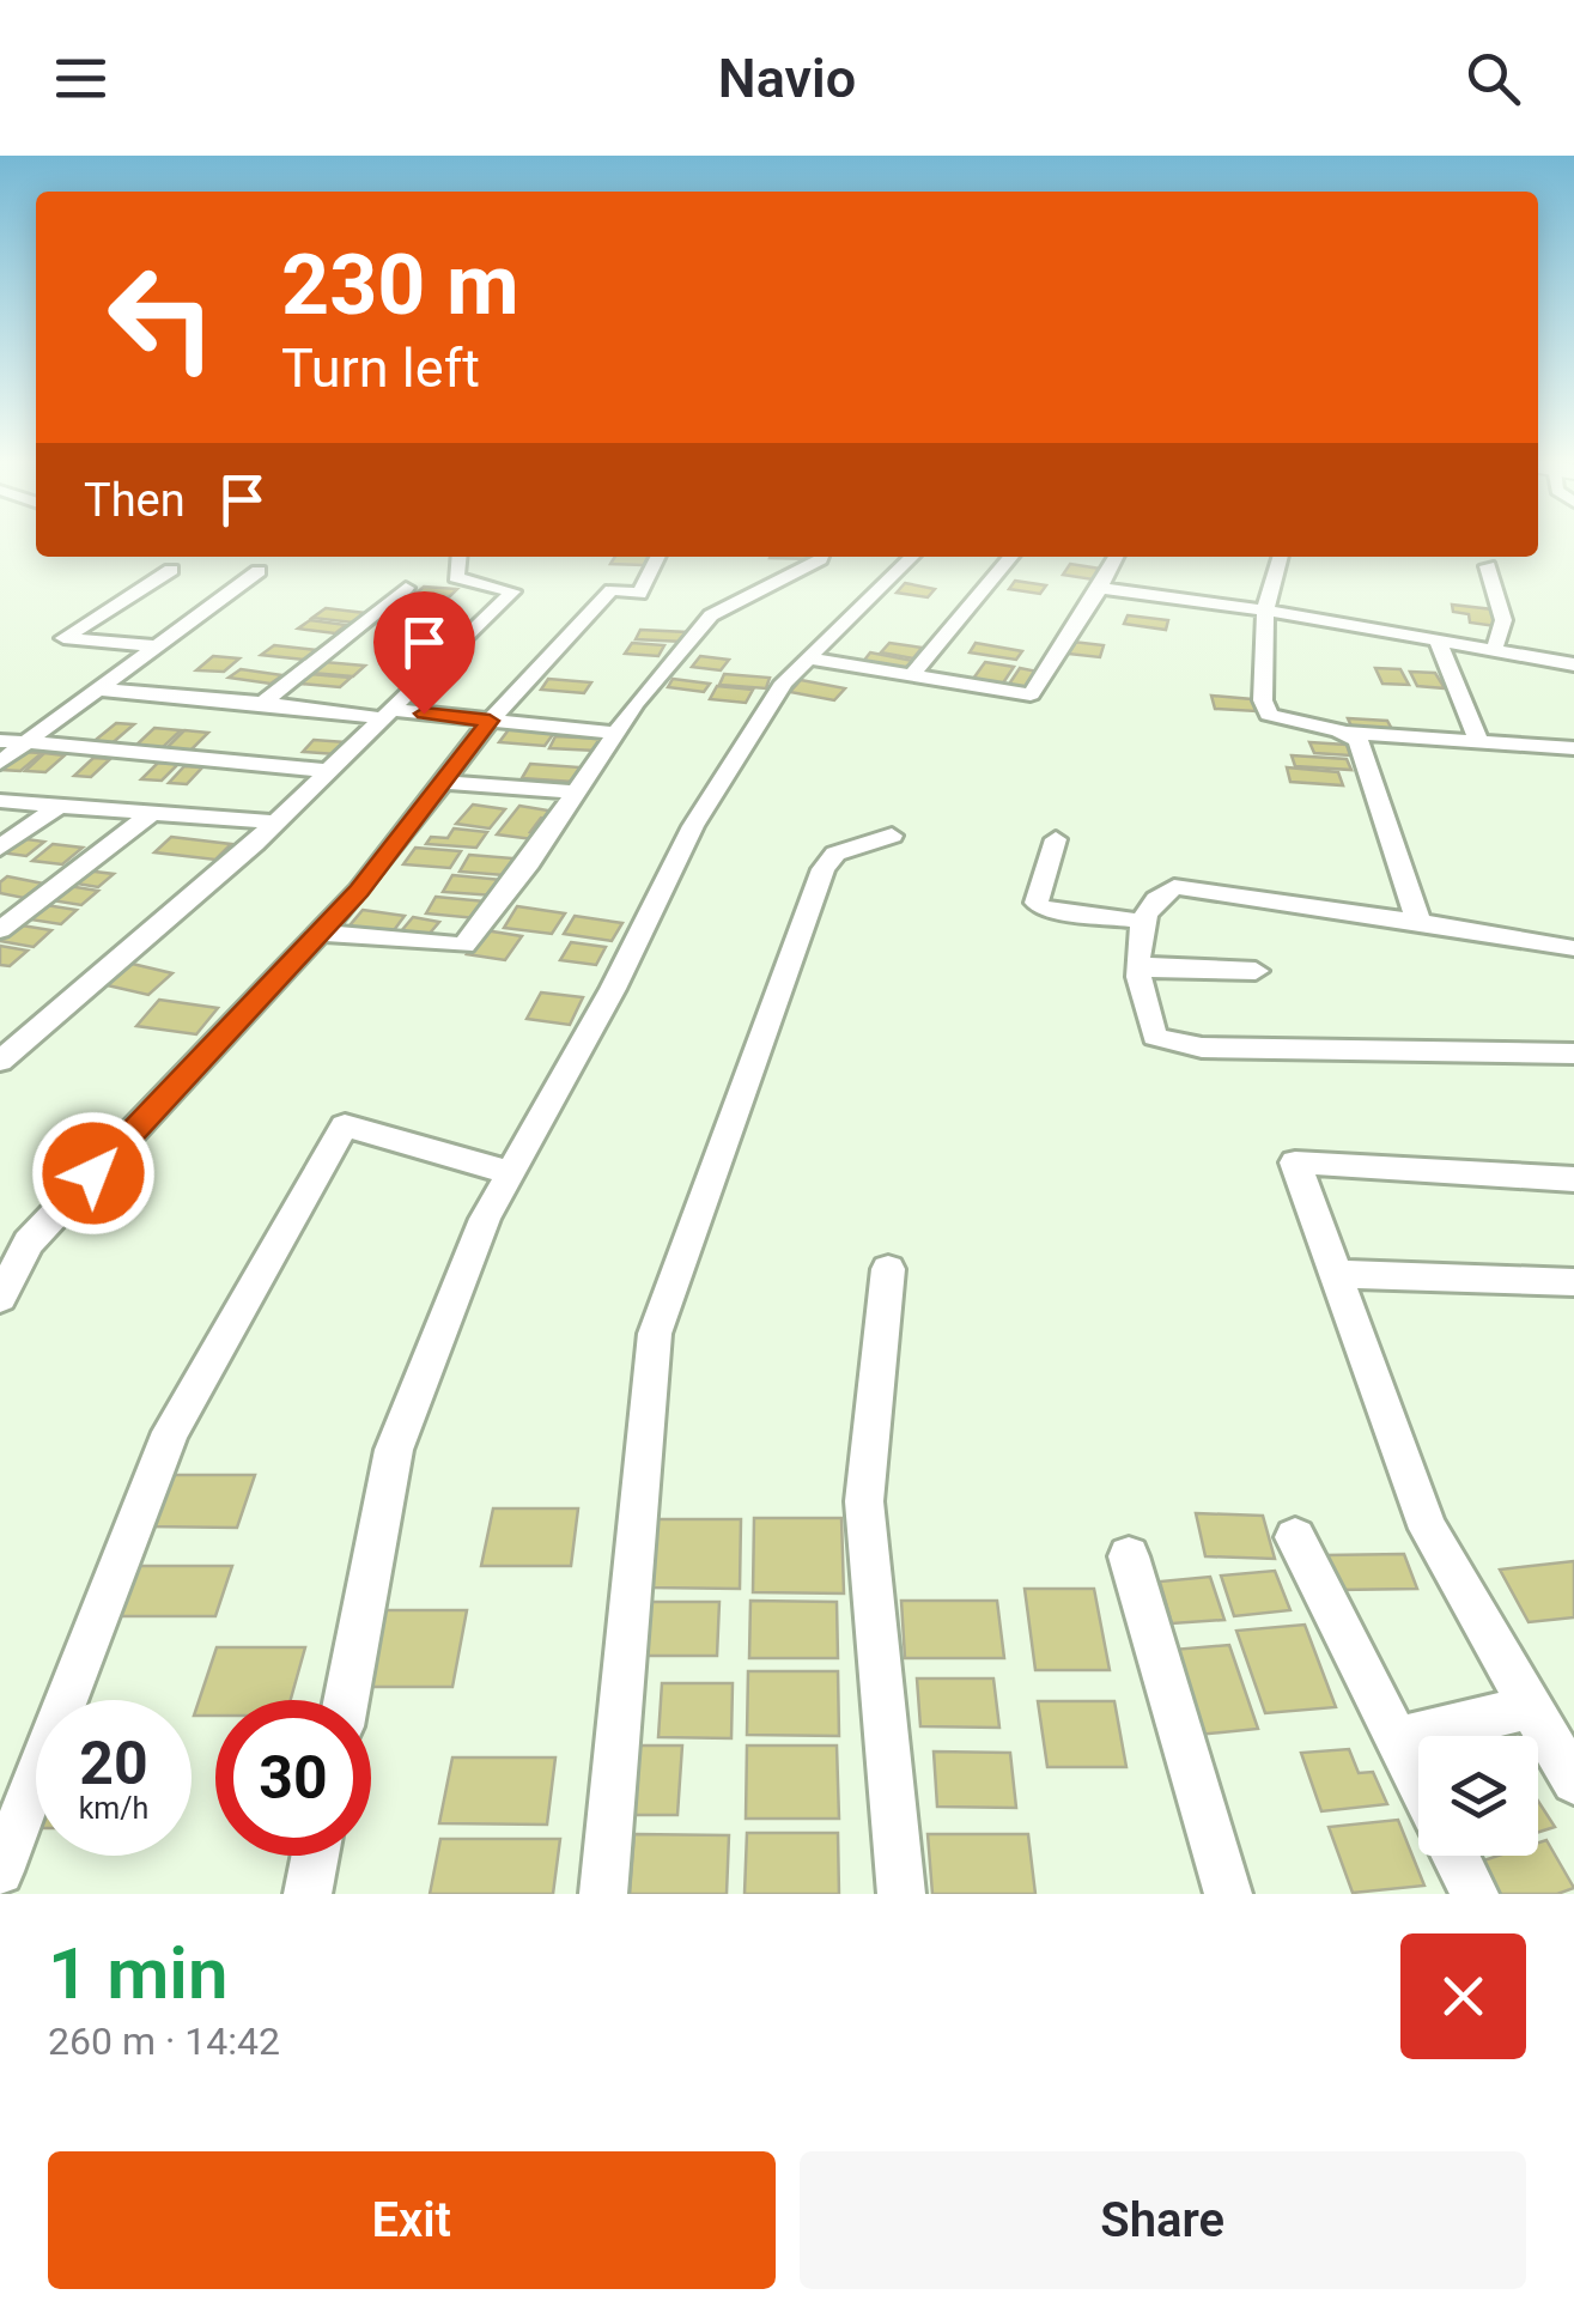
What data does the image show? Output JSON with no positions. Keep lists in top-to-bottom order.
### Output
{
  "page": {
    "header": "Navio",
    "turn": ["230 m", "Turn left"],
    "then": "Then",
    "speed": "20 km/h",
    "limit": "30",
    "heading": ["1 min", "260 m · 14:42"],
    "buttons": ["Exit", "Share"]
  }
}
